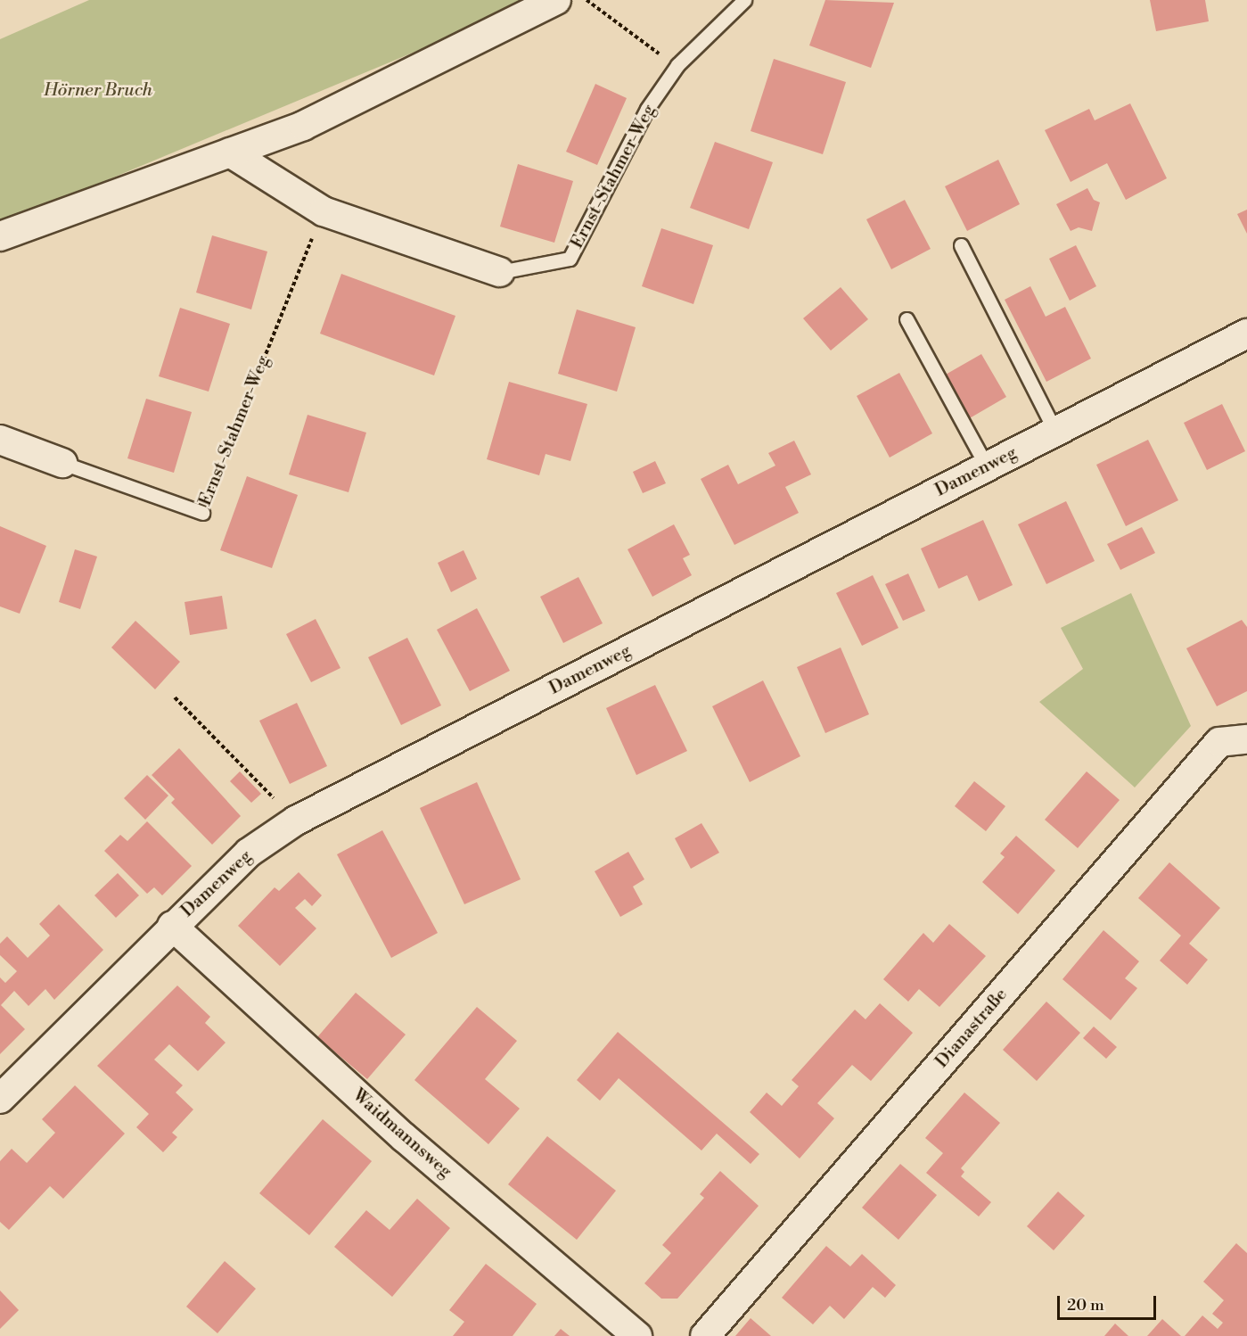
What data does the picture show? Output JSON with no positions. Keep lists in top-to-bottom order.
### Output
{
  "streets": {
    "street": [
      "Ernst-Stahmer-Weg",
      "Damenweg",
      "Dianastraße",
      "Waidmannsweg"
    ]
  },
  "crossings": [
    ["Damenweg", "Waidmannsweg"]
  ],
  "parks": ["Hörner Bruch"],
  "scale_bar": "20 m"
}
